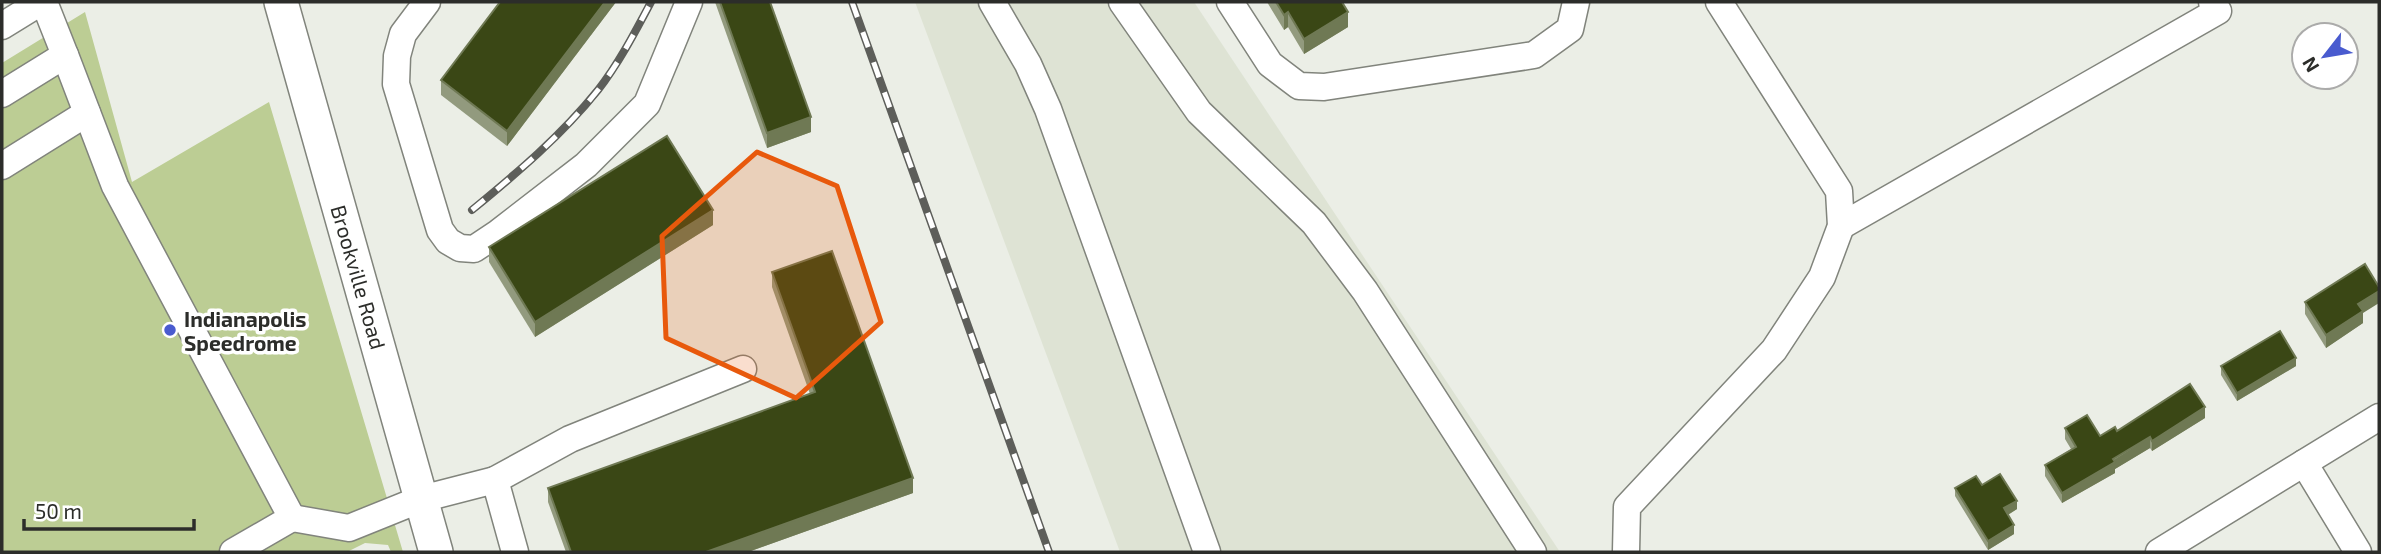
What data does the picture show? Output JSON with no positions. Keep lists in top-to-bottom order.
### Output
{
  "streets": {
    "main road": ["Brookville Road"]
  },
  "places": ["Indianapolis Speedrome"],
  "scale_bar": "50 m",
  "north": "bottom left"
}
